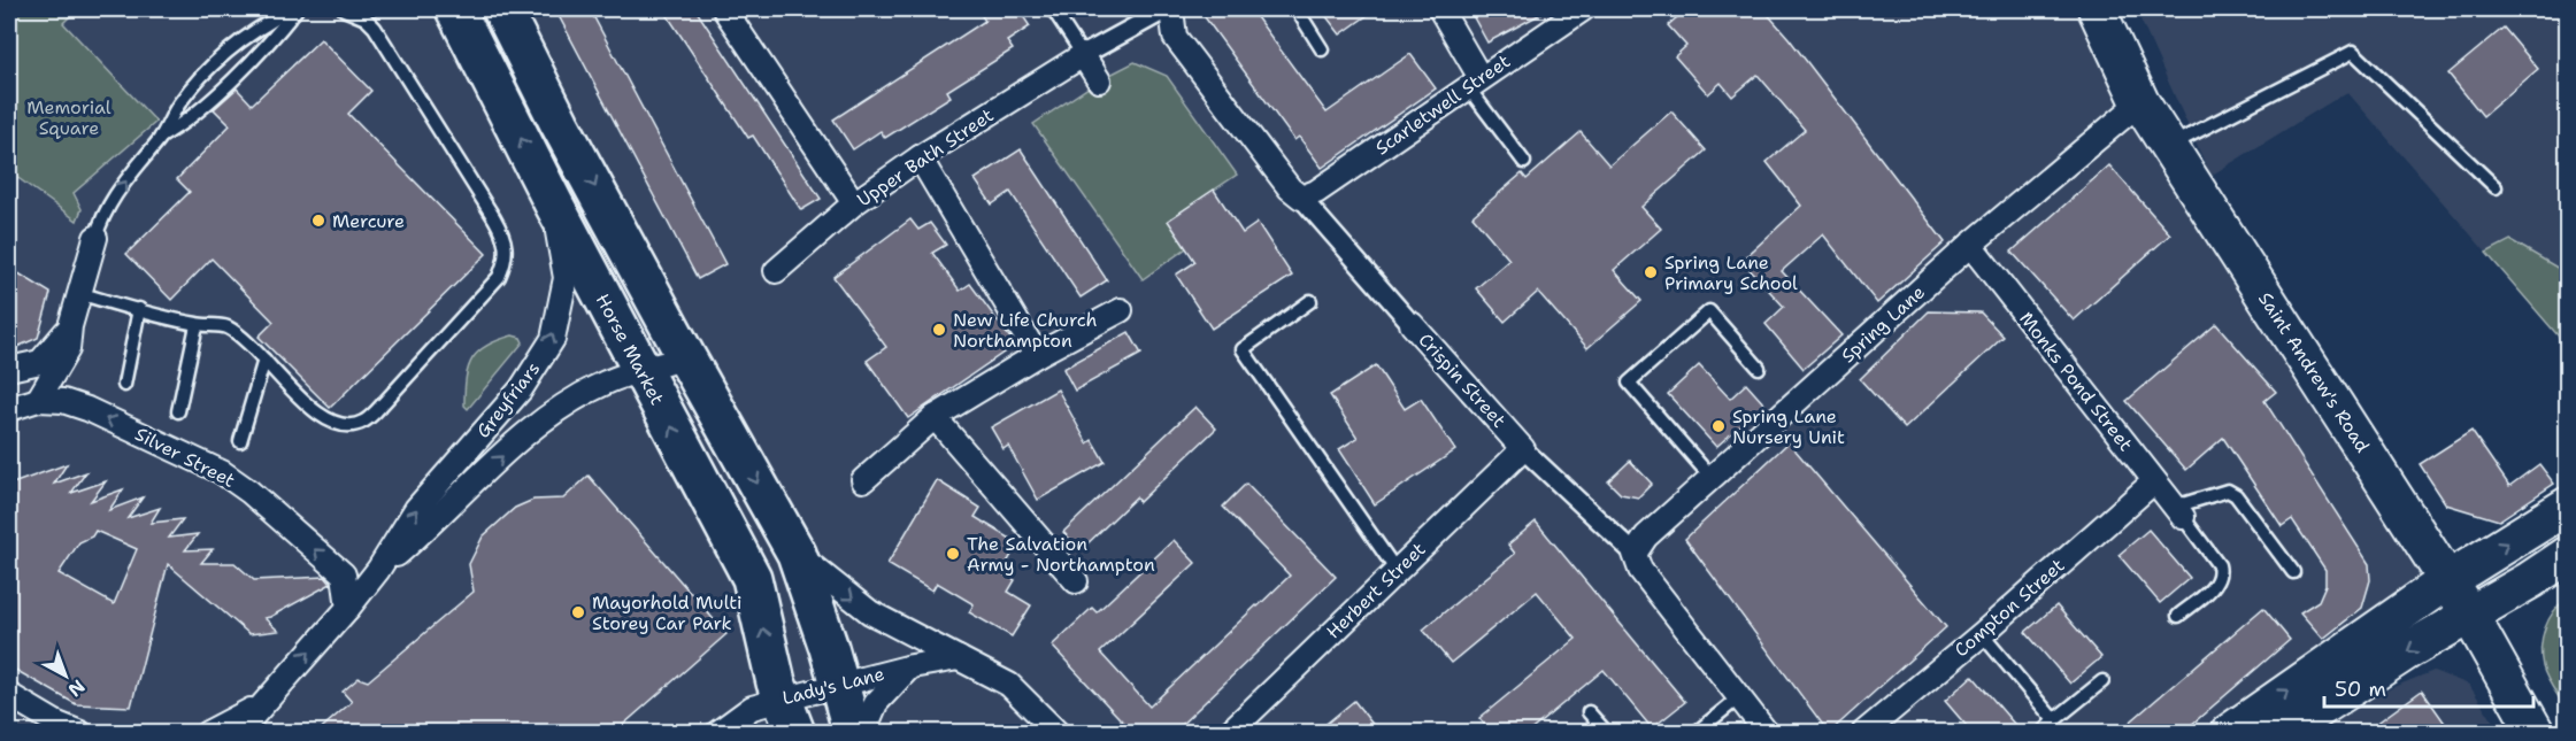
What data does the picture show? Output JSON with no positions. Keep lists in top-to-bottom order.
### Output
{
  "streets": {
    "highway": ["Horse Market"],
    "main road": ["Saint Andrew's Road"],
    "street": [
      "Scarletwell Street",
      "Upper Bath Street",
      "Spring Lane",
      "Crispin Street",
      "Monks Pond Street",
      "Greyfriars",
      "Silver Street",
      "Herbert Street",
      "Compton Street",
      "Lady's Lane"
    ]
  },
  "crossings": [
    ["Scarletwell Street", "Crispin Street"],
    ["Spring Lane", "Saint Andrew's Road"],
    ["Spring Lane", "Crispin Street"],
    ["Spring Lane", "Monks Pond Street"],
    ["Horse Market", "Greyfriars"],
    ["Horse Market", "Lady's Lane"],
    ["Crispin Street", "Herbert Street"],
    ["Monks Pond Street", "Compton Street"],
    ["Greyfriars", "Silver Street"]
  ],
  "one_way": ["Greyfriars", "Silver Street"],
  "parks": ["Memorial Square"],
  "places": [
    "Mercure",
    "Spring Lane Primary School",
    "New Life Church Northampton",
    "Spring Lane Nursery Unit",
    "The Salvation Army - Northampton",
    "Mayorhold Multi Storey Car Park"
  ],
  "scale_bar": "50 m",
  "north": "bottom right"
}
